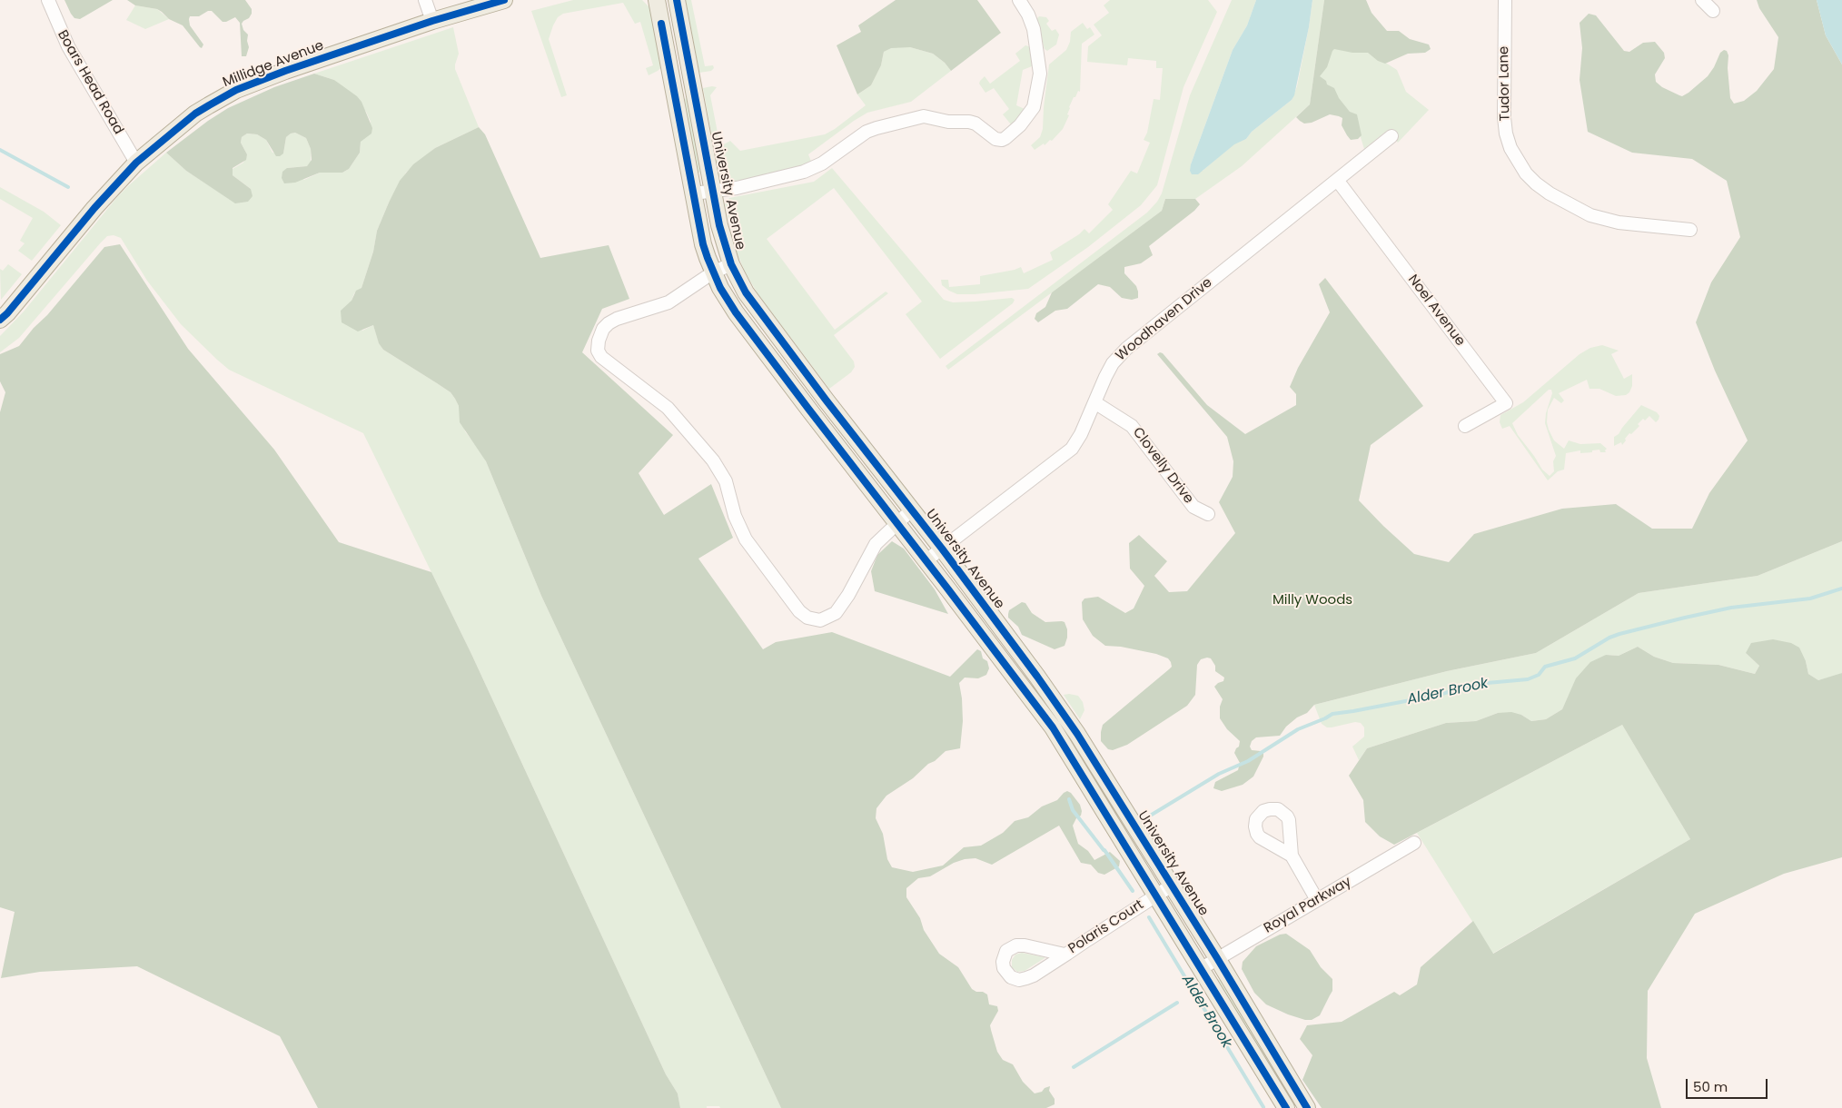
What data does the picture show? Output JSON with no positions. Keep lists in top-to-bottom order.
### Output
{
  "streets": {
    "main road": ["Millidge Avenue", "University Avenue"],
    "street": [
      "Boars Head Road",
      "Tudor Lane",
      "Noel Avenue",
      "Woodhaven Drive",
      "Clovelly Drive",
      "Royal Parkway",
      "Polaris Court"
    ]
  },
  "crossings": [
    ["Millidge Avenue", "Boars Head Road"],
    ["University Avenue", "Woodhaven Drive"],
    ["University Avenue", "Royal Parkway"],
    ["University Avenue", "Polaris Court"],
    ["Noel Avenue", "Woodhaven Drive"],
    ["Woodhaven Drive", "Clovelly Drive"]
  ],
  "water": ["Alder Brook"],
  "parks": ["Milly Woods"],
  "scale_bar": "50 m"
}
